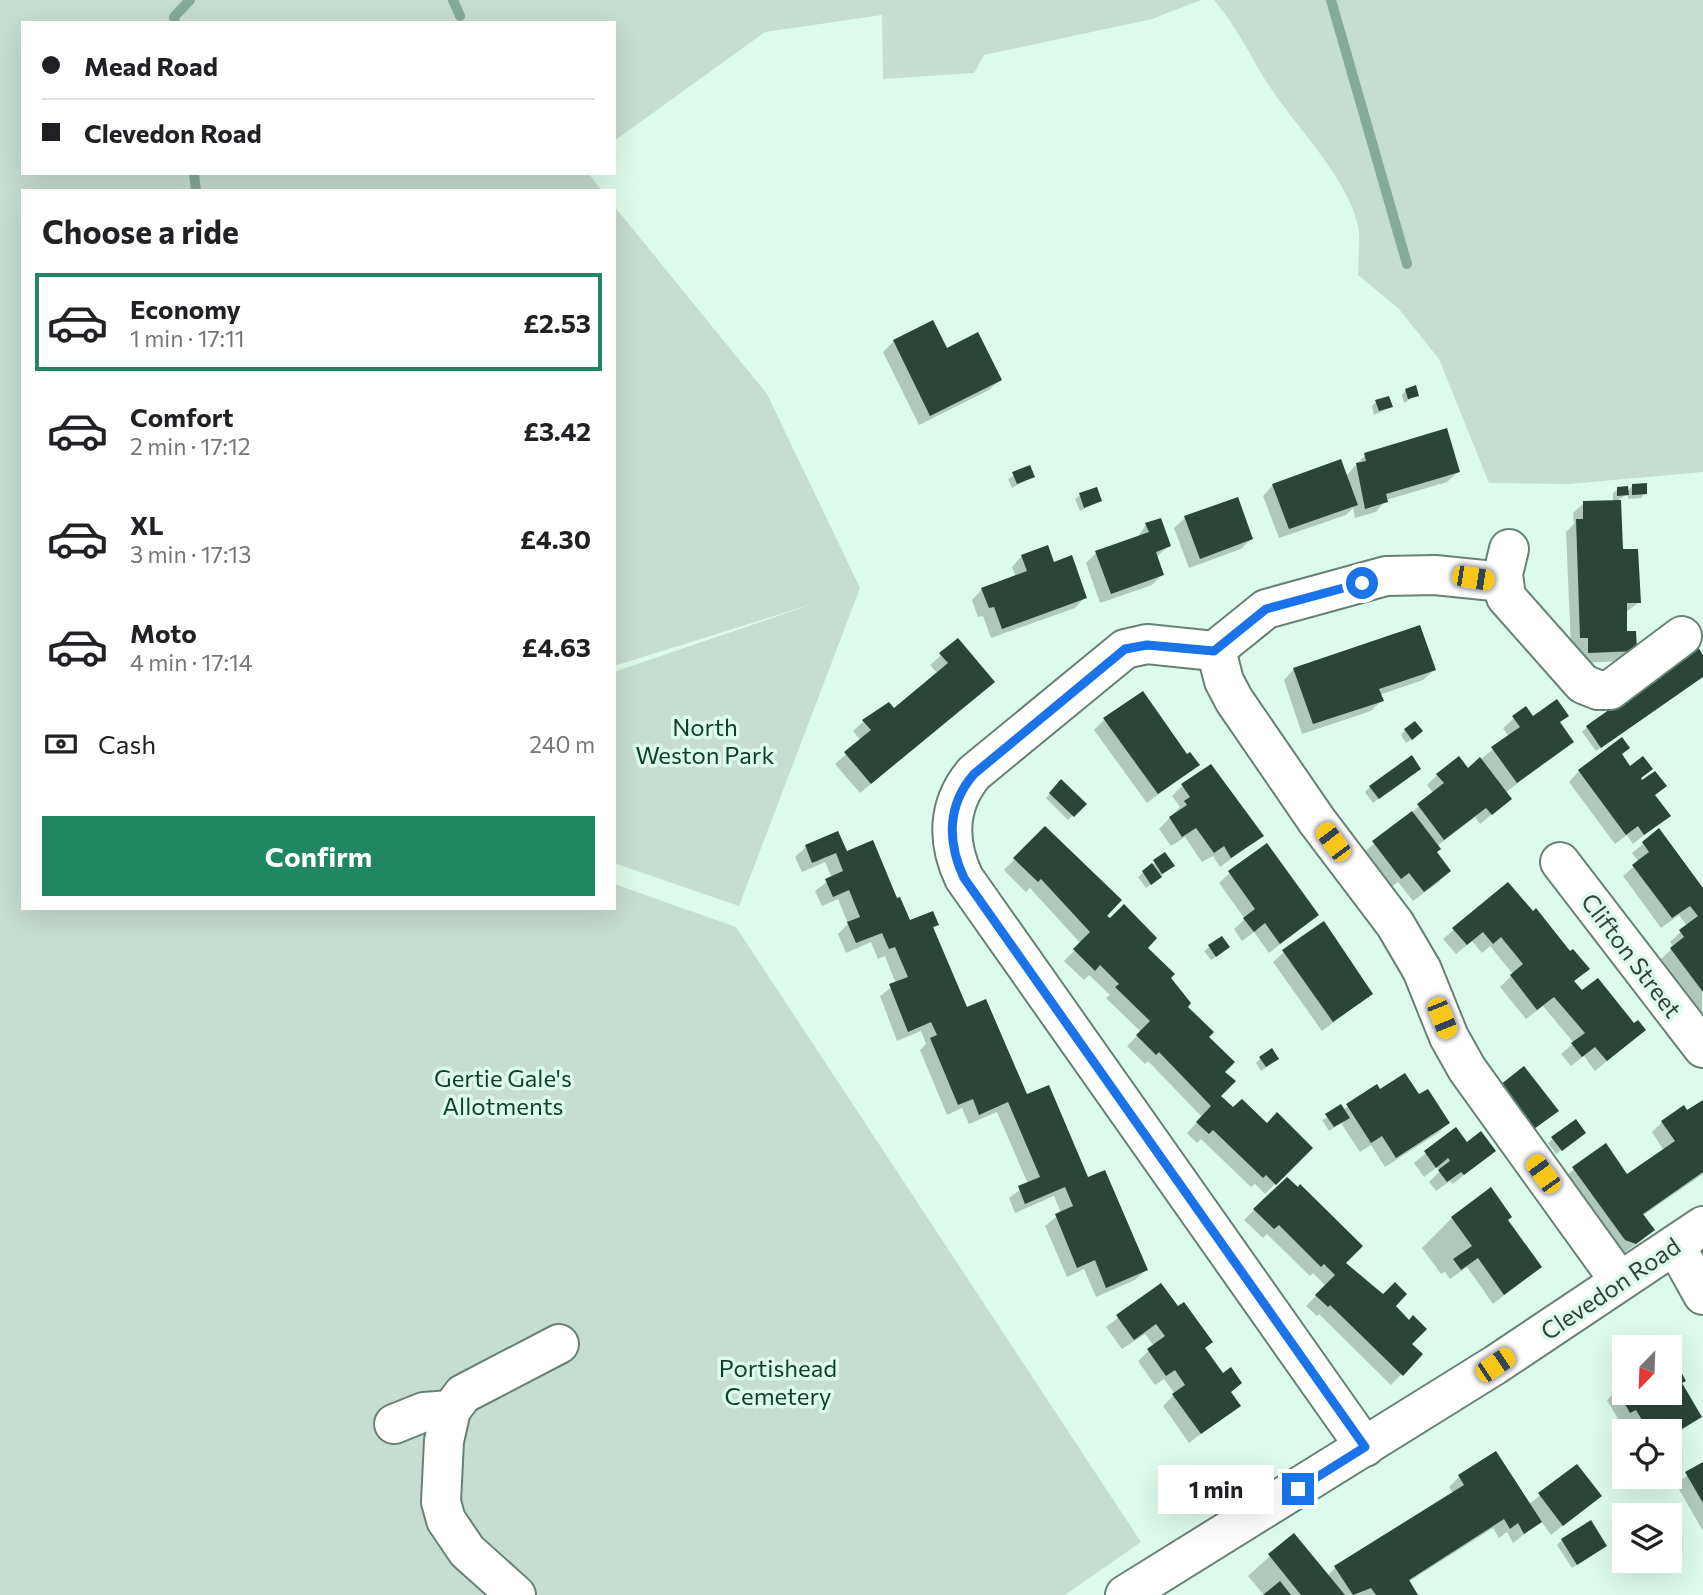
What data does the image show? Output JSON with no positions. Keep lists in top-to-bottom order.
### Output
{
  "streets": {
    "street": ["Clifton Street", "Clevedon Road"]
  },
  "parks": ["North Weston Park", "Gertie Gale's Allotments", "Portishead Cemetery"],
  "north": "bottom left",
  "page": {
    "banner": ["Mead Road", "Clevedon Road"],
    "heading": "Choose a ride",
    "list": [
      {
        "name": "Economy",
        "note": "1 min · 17:11",
        "value": "£2.53"
      },
      {
        "name": "Comfort",
        "note": "2 min · 17:12",
        "value": "£3.42"
      },
      {
        "name": "XL",
        "note": "3 min · 17:13",
        "value": "£4.30"
      },
      {
        "name": "Moto",
        "note": "4 min · 17:14",
        "value": "£4.63"
      }
    ],
    "pay": ["Cash", "240 m"],
    "buttons": "Confirm",
    "bubble": "1 min"
  }
}
